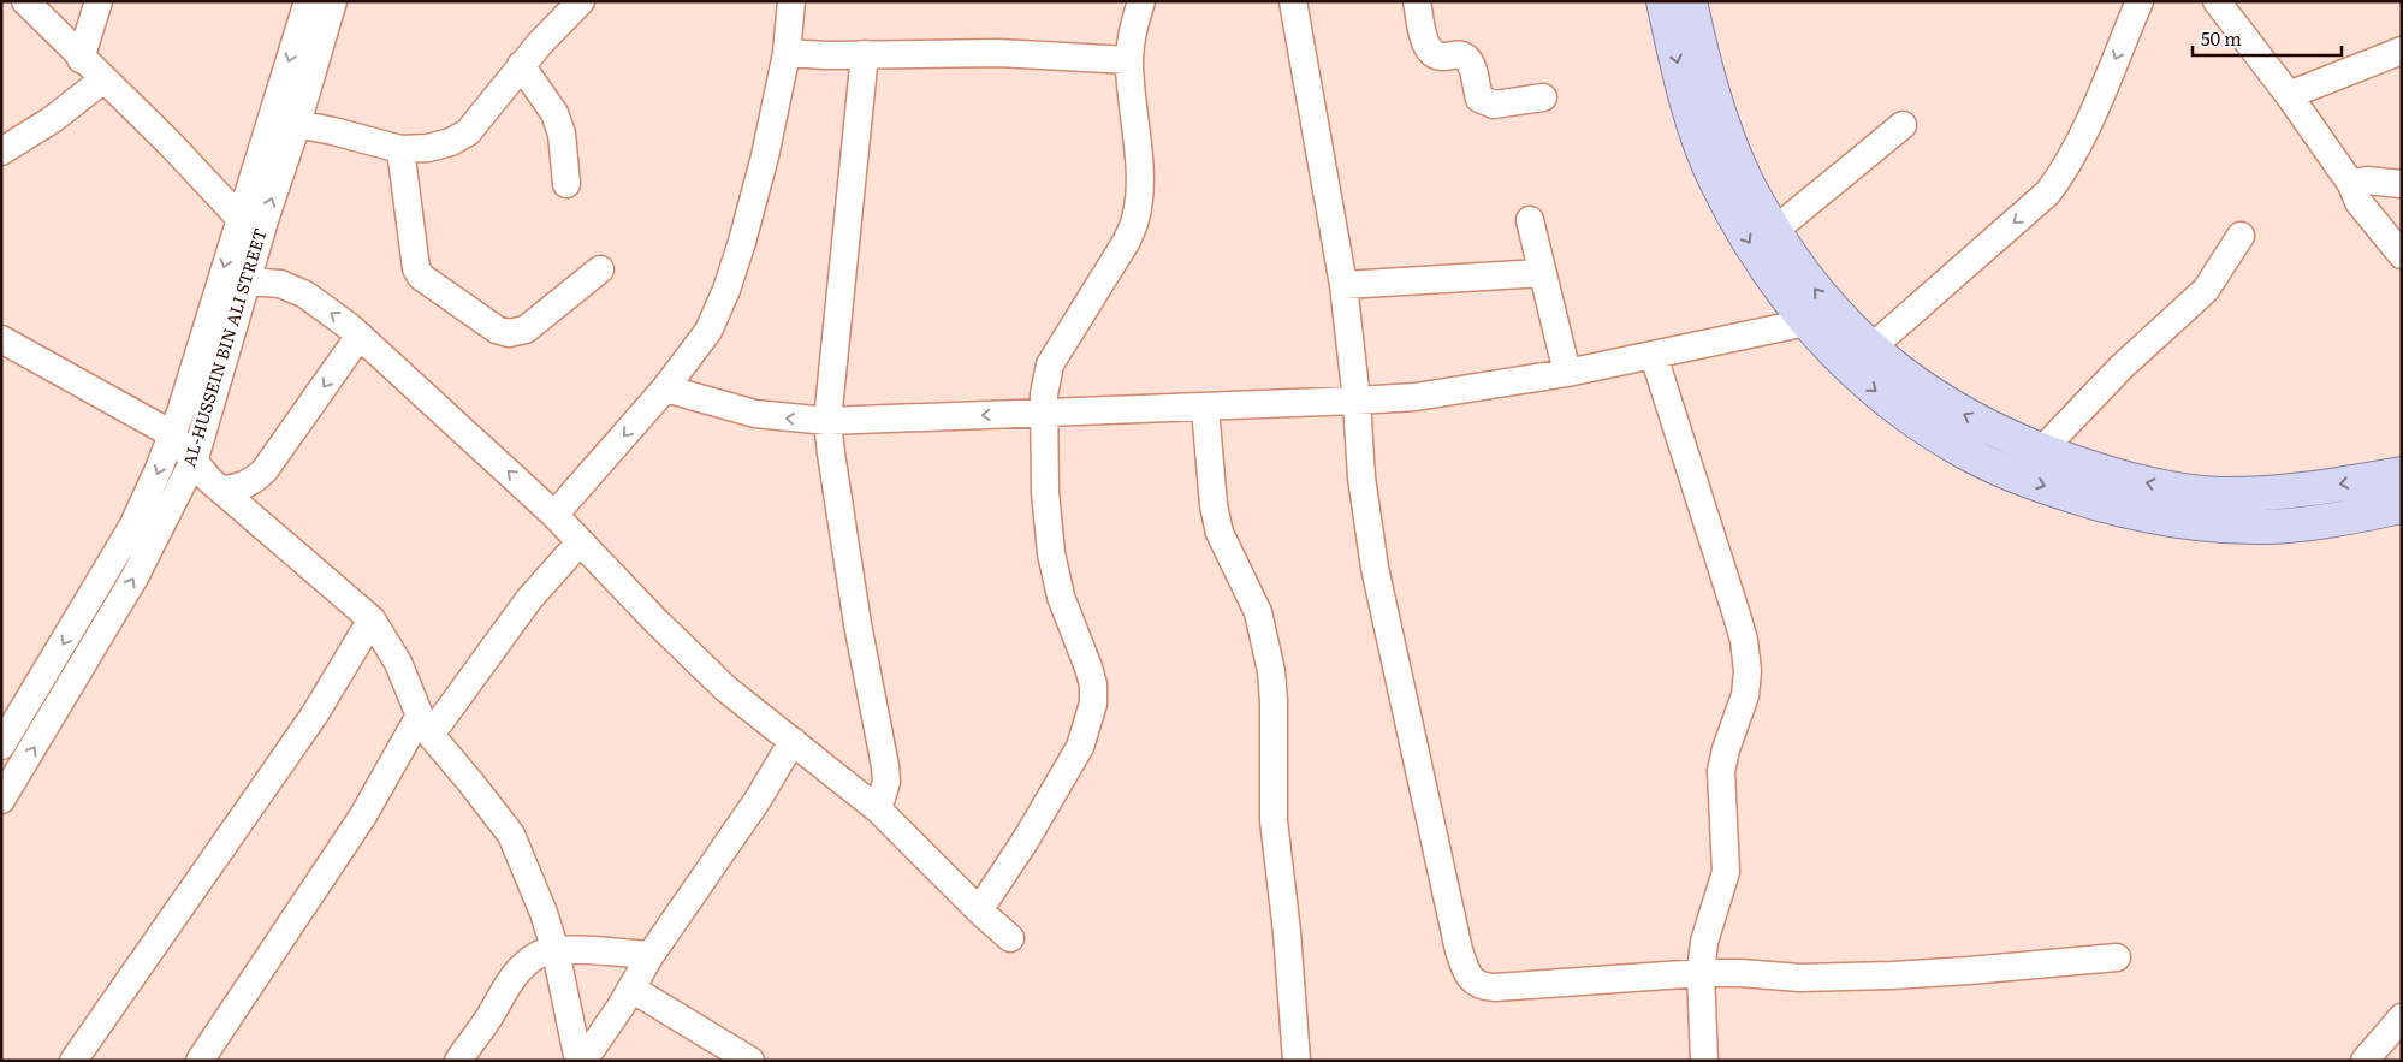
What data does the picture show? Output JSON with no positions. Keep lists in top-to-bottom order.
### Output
{
  "streets": {
    "street": ["AL-HUSSEIN BIN ALI STREET"]
  },
  "scale_bar": "50 m"
}
